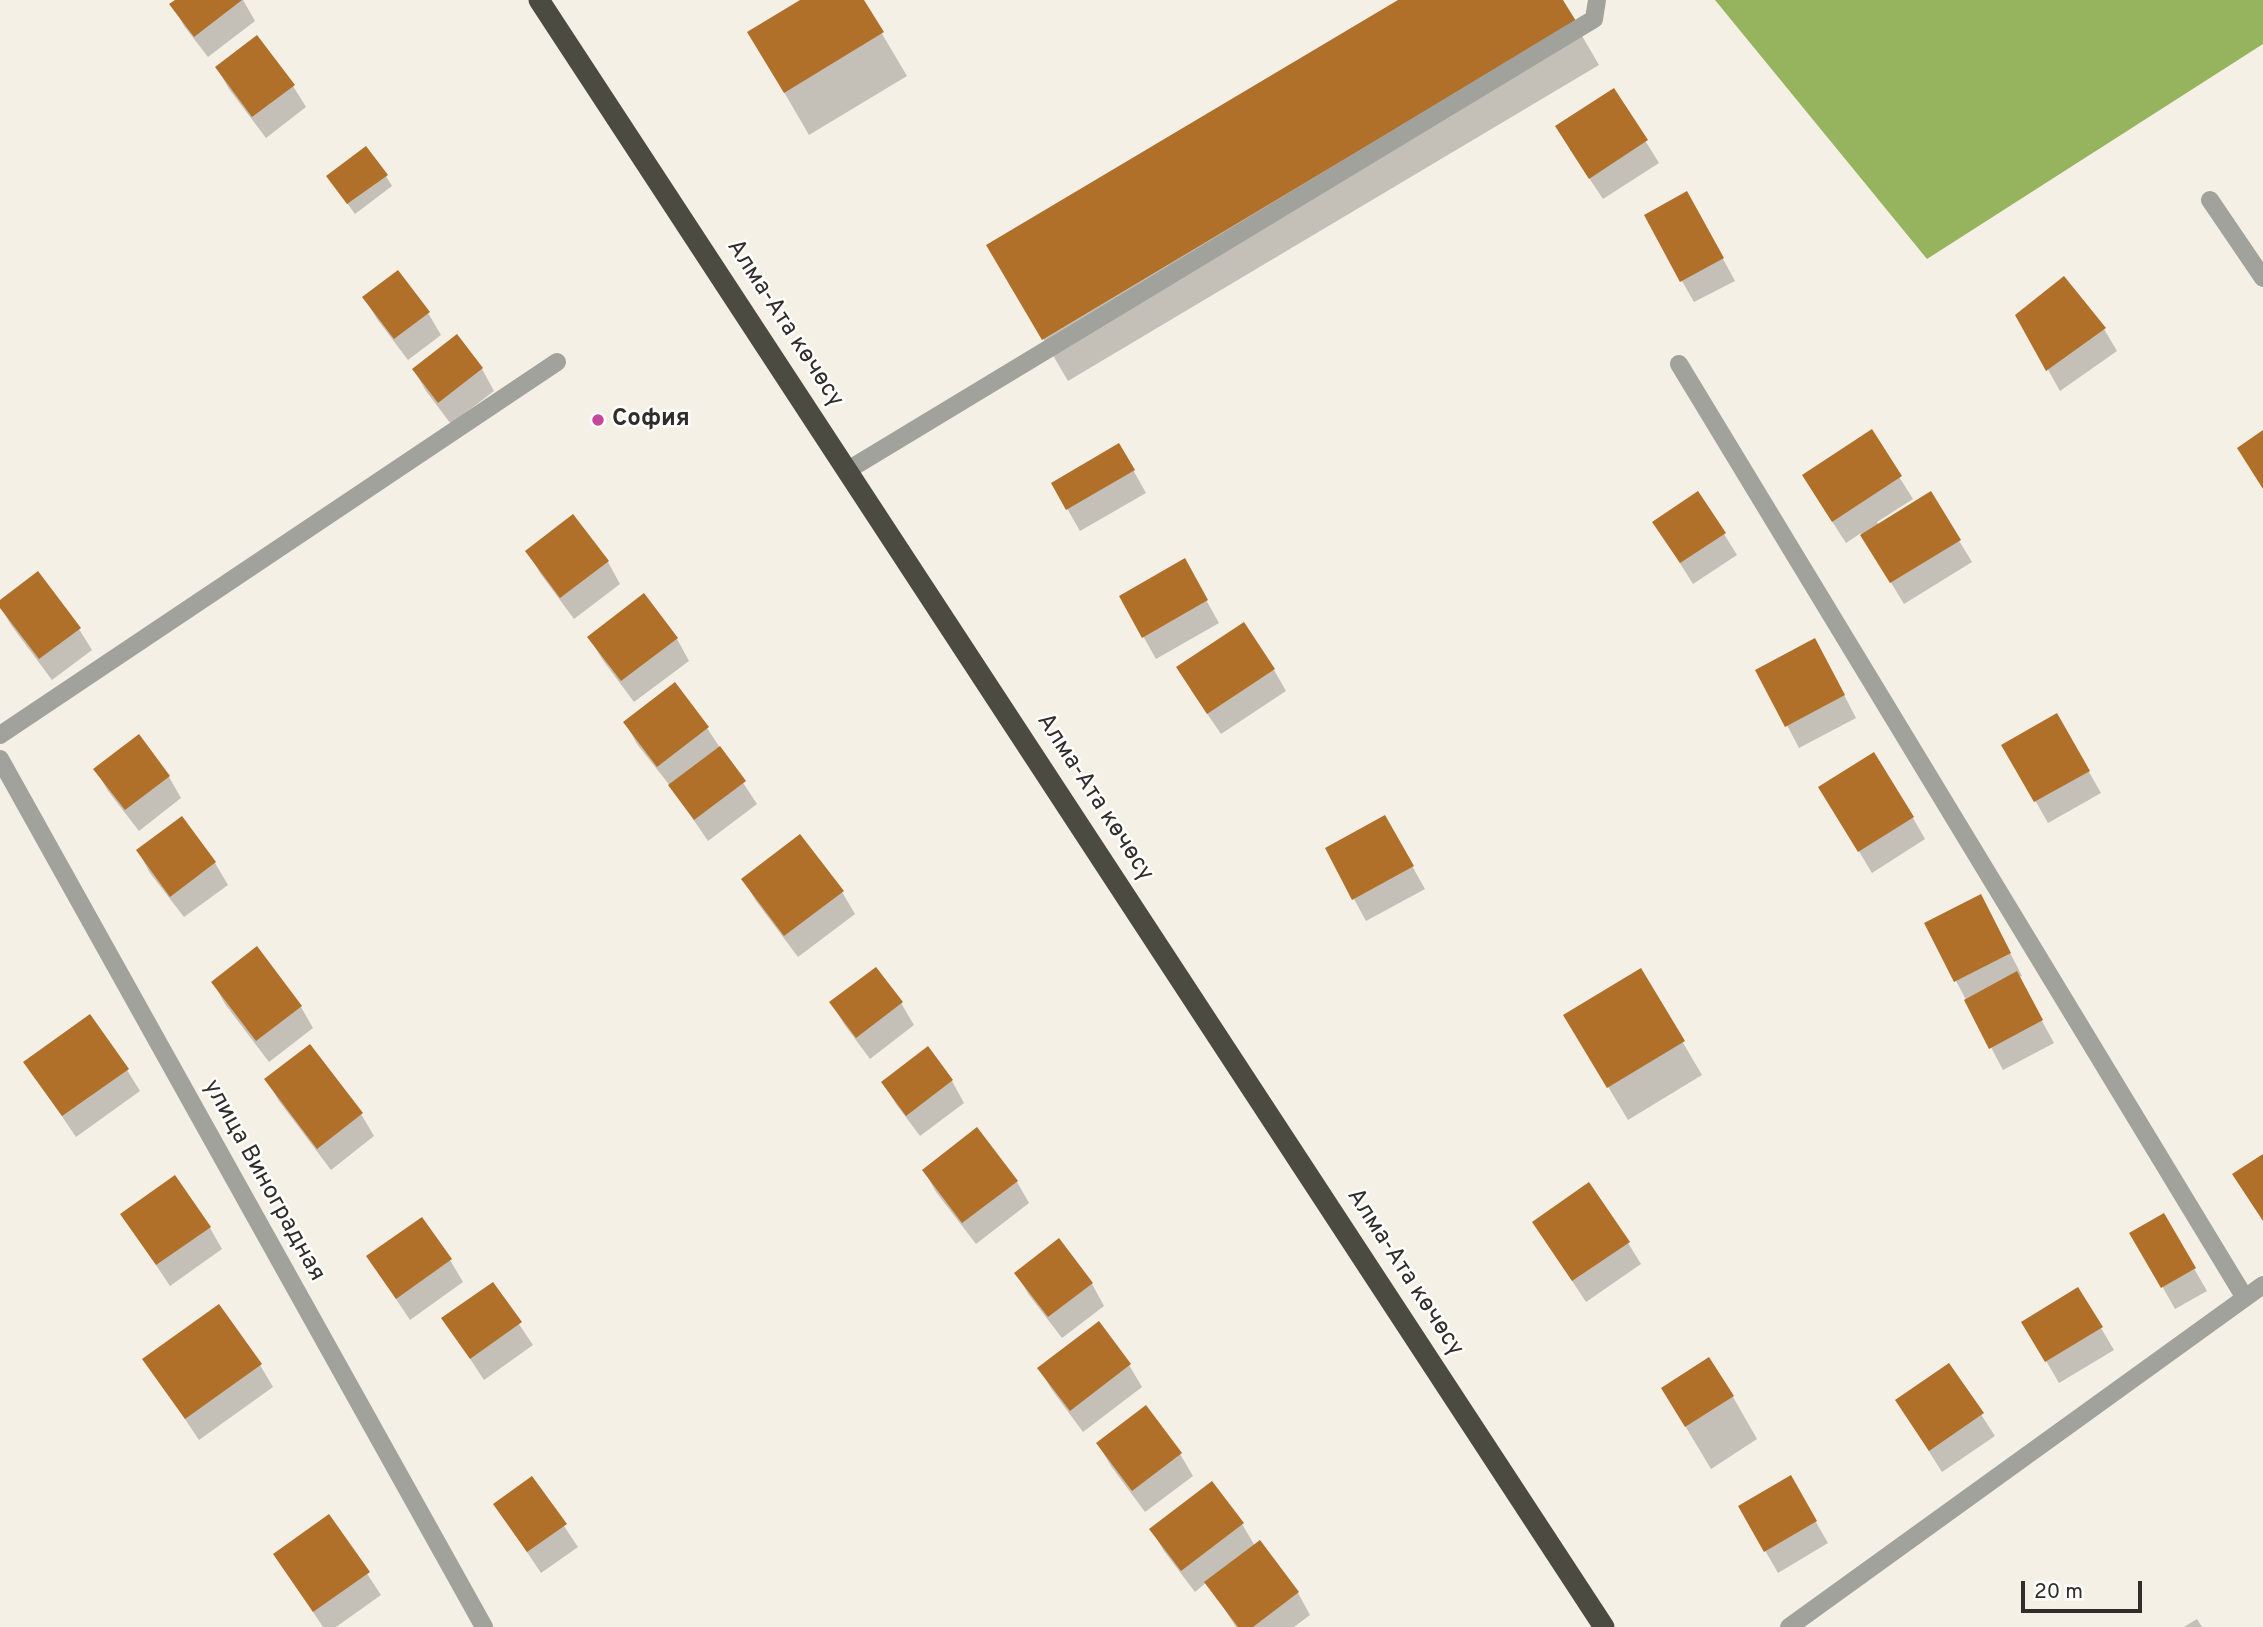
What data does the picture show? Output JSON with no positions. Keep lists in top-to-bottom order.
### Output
{
  "streets": {
    "highway": ["Алма-Ата көчөсү"],
    "street": ["улица Виноградная"]
  },
  "places": ["София"],
  "scale_bar": "20 m"
}
